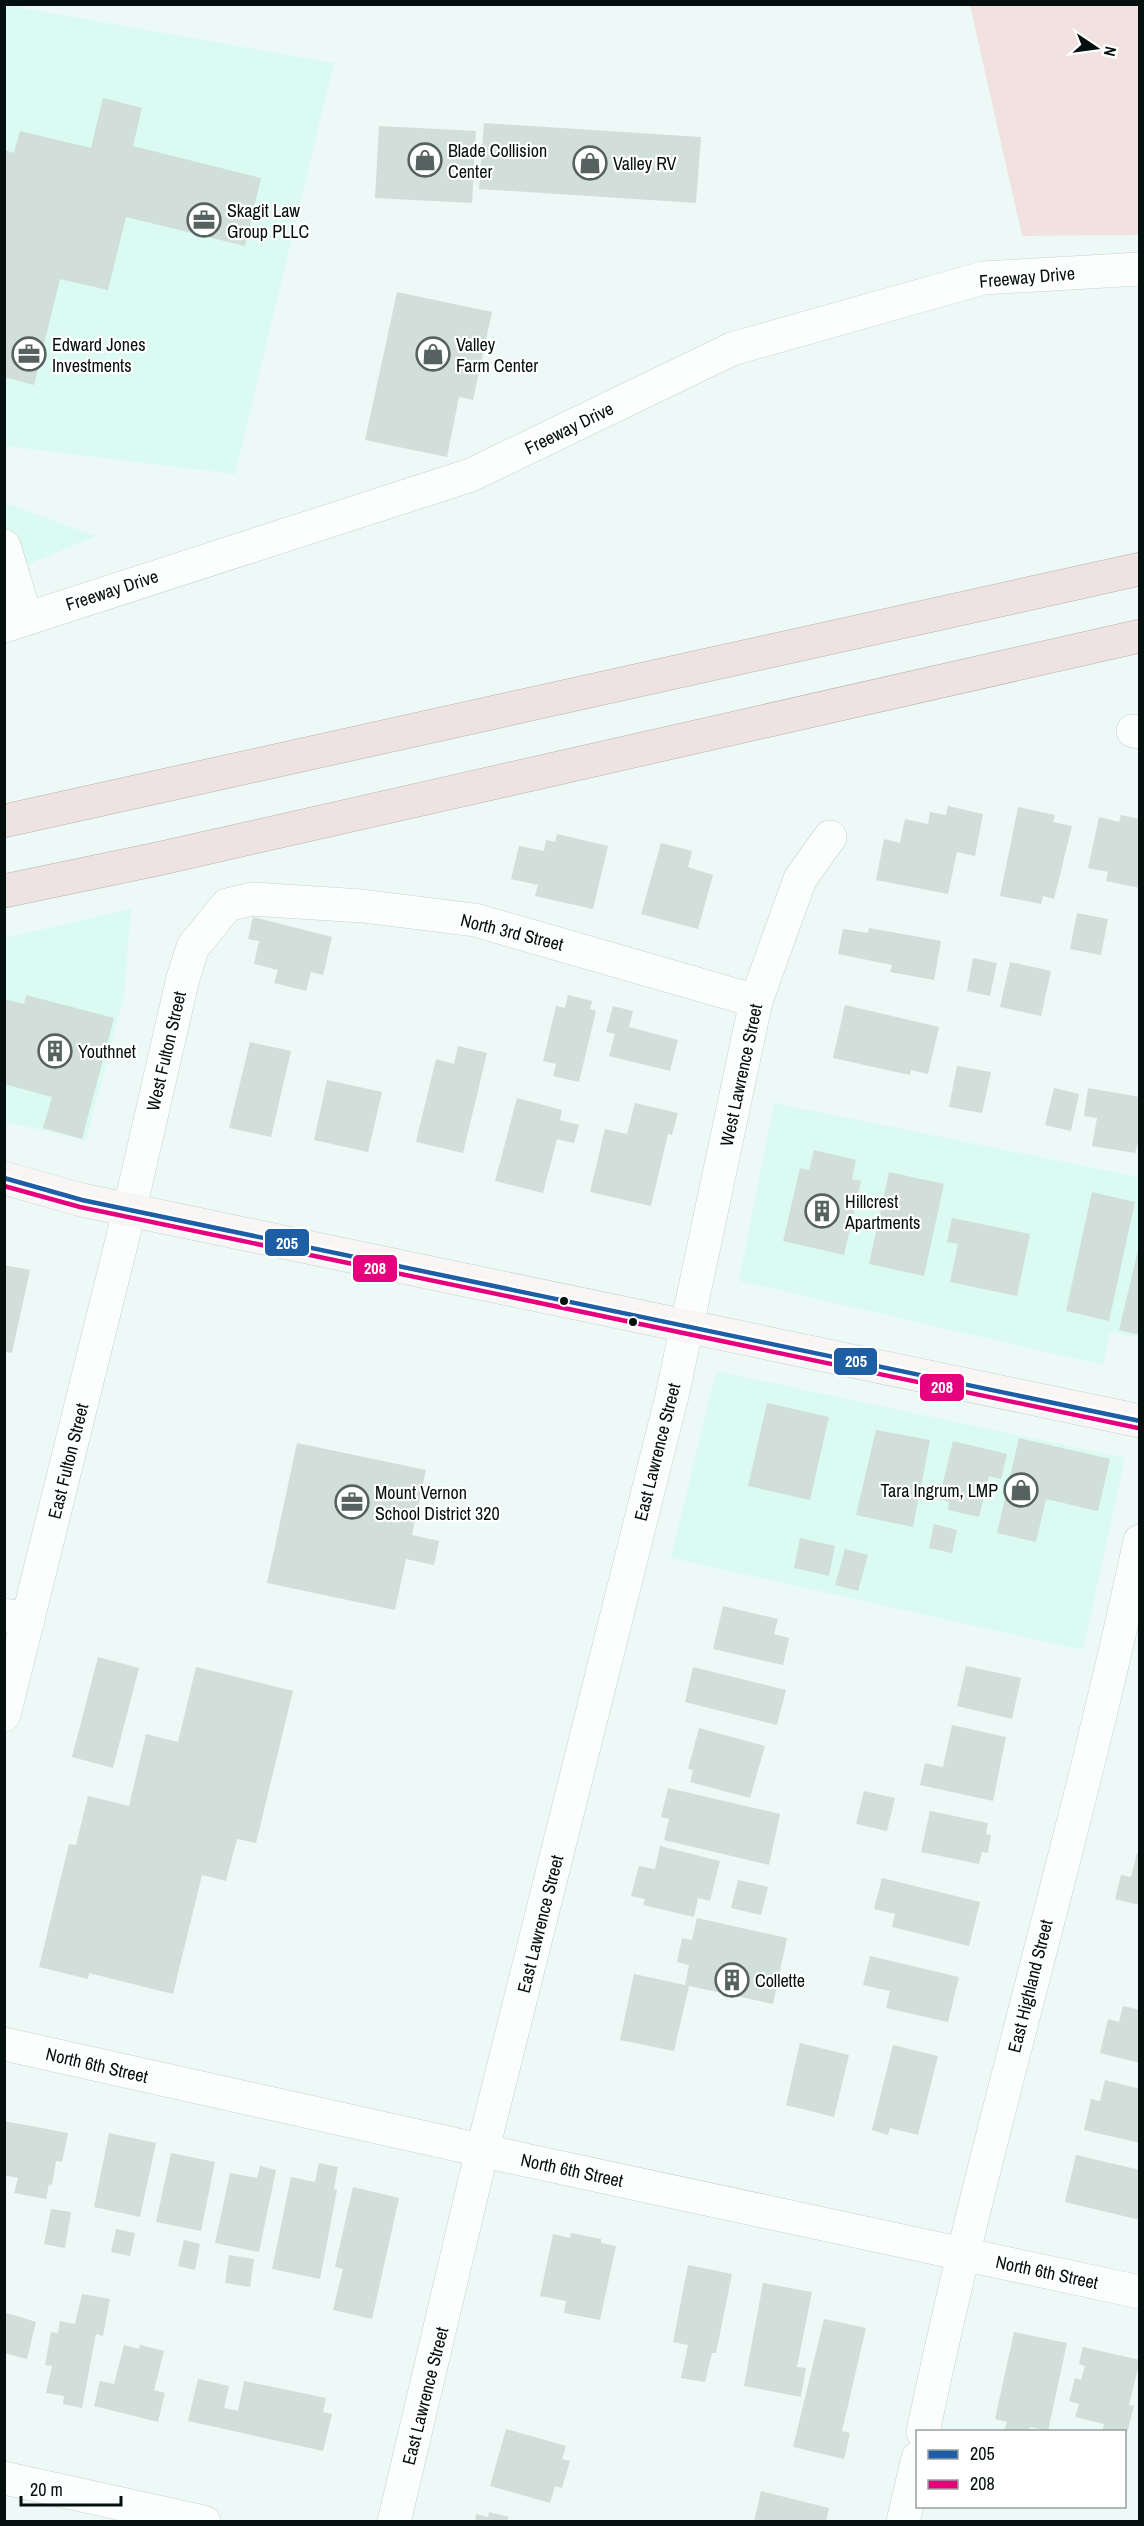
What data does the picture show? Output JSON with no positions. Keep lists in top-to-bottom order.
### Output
{
  "streets": {
    "street": [
      "Freeway Drive",
      "North 3rd Street",
      "West Fulton Street",
      "West Lawrence Street",
      "East Lawrence Street",
      "East Fulton Street",
      "East Highland Street",
      "North 6th Street"
    ]
  },
  "crossings": [
    ["North 3rd Street", "West Fulton Street"],
    ["North 3rd Street", "West Lawrence Street"],
    ["West Fulton Street", "East Fulton Street"],
    ["West Lawrence Street", "East Lawrence Street"],
    ["East Lawrence Street", "North 6th Street"],
    ["East Highland Street", "North 6th Street"]
  ],
  "places": {
    "shop": [
      "Blade Collision Center",
      "Valley RV",
      "Valley Farm Center",
      "Tara Ingrum, LMP"
    ],
    "office": ["Skagit Law Group PLLC", "Edward Jones Investments", "Mount Vernon School District 320"],
    "building": ["Youthnet", "Hillcrest Apartments", "Collette"]
  },
  "lines": ["transit line 205", "transit line 208"],
  "legend": ["205", "208"],
  "scale_bar": "20 m",
  "north": "right"
}
